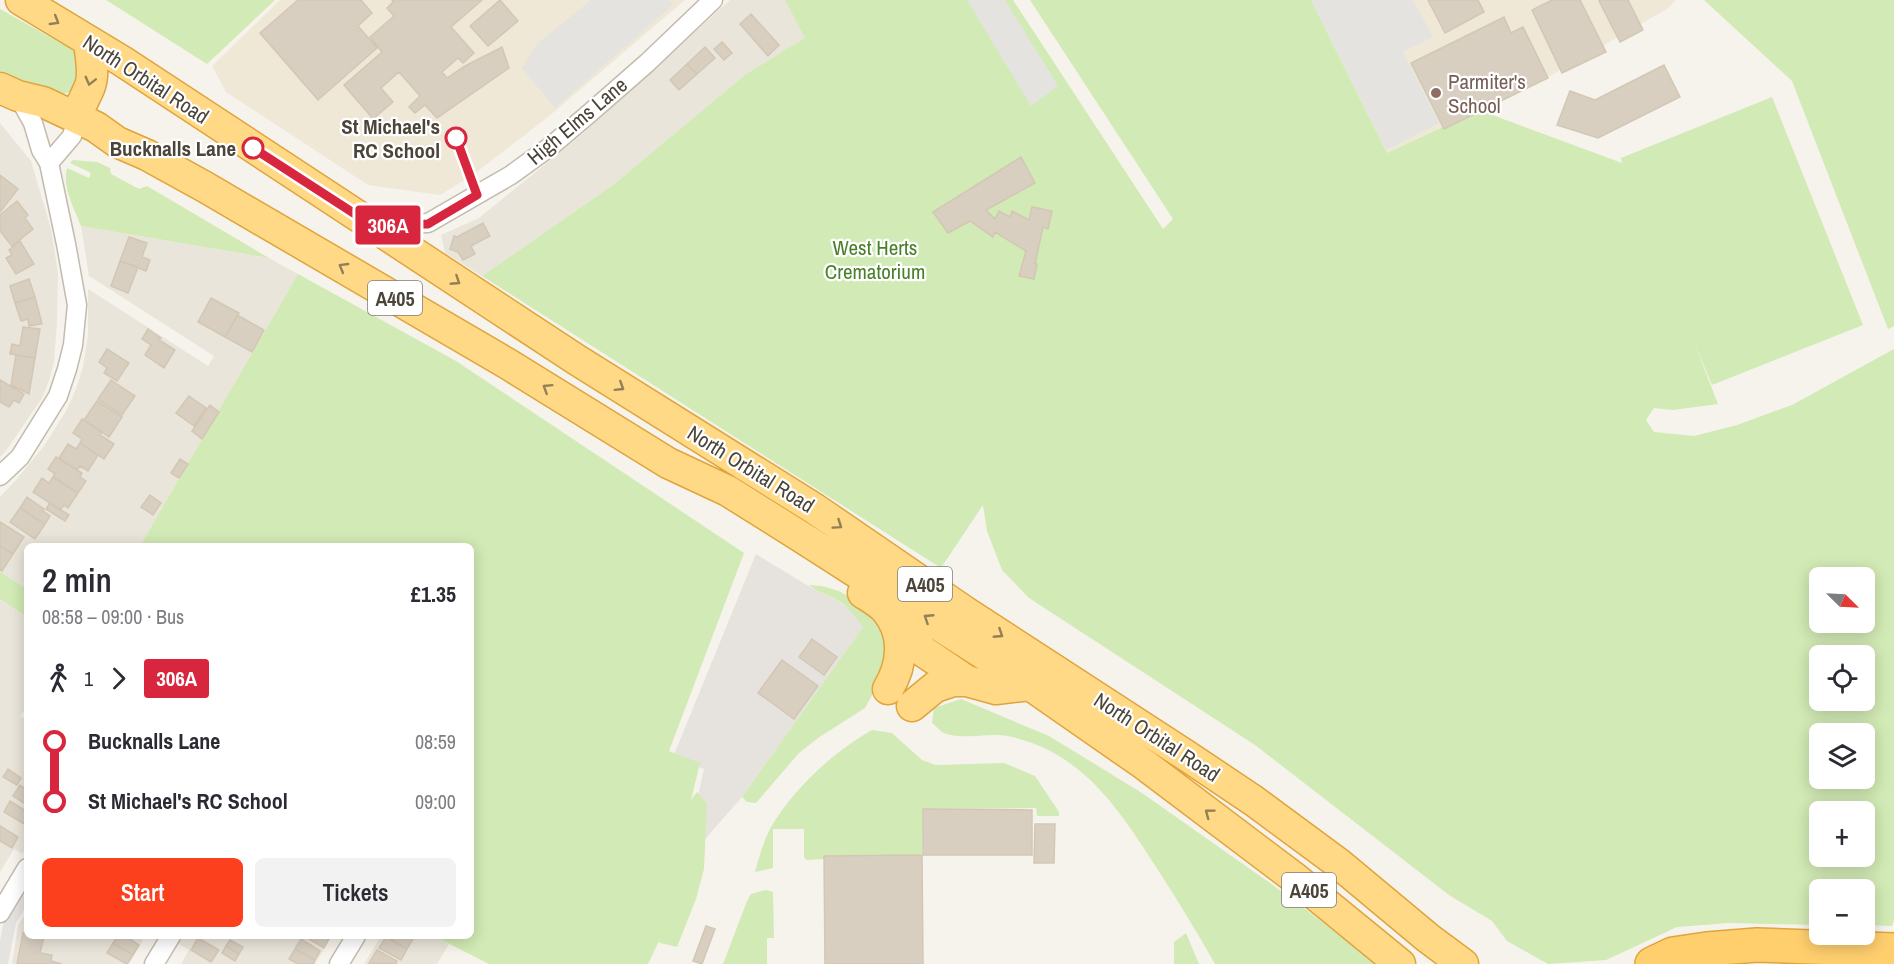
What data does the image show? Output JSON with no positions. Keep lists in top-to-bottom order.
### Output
{
  "streets": {
    "highway": ["North Orbital Road", "A405"],
    "street": ["High Elms Lane"]
  },
  "crossings": [
    ["North Orbital Road", "High Elms Lane"],
    ["North Orbital Road", "A405"]
  ],
  "parks": ["West Herts Crematorium"],
  "places": ["Parmiter's School", "St Michael's RC School", "Bucknalls Lane"],
  "lines": ["bus line 306A"],
  "north": "bottom right",
  "page": {
    "on_map": "306A",
    "heading": ["2 min", "08:58 – 09:00 · Bus", "£1.35"],
    "map_buttons": ["+", "−"],
    "legs": ["1", "306A"],
    "list": [
      {
        "name": "Bucknalls Lane",
        "value": "08:59"
      },
      {
        "name": "St Michael's RC School",
        "value": "09:00"
      }
    ],
    "buttons": ["Start", "Tickets"]
  }
}
